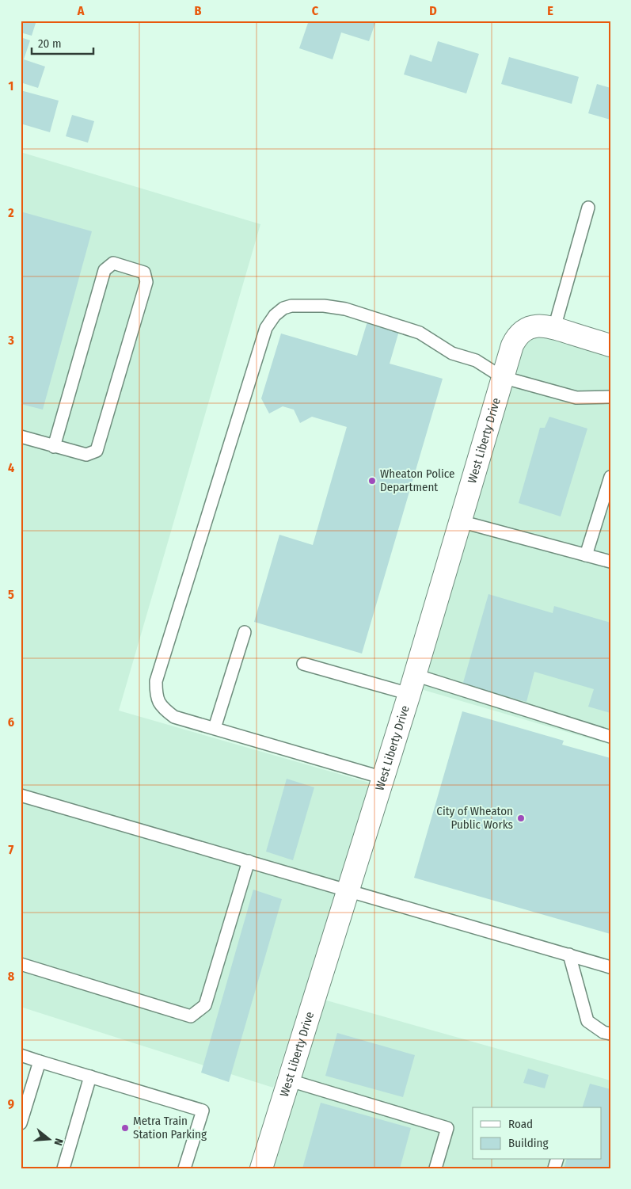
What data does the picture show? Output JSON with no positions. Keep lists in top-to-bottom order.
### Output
{
  "streets": {
    "street": ["West Liberty Drive"]
  },
  "places": ["Wheaton Police Department", "City of Wheaton Public Works", "Metra Train Station Parking"],
  "legend": ["Road", "Building"],
  "scale_bar": "20 m",
  "north": "right",
  "grid": {
    "columns": [
      "A",
      "B",
      "C",
      "D",
      "E"
    ],
    "rows": [
      "1",
      "2",
      "3",
      "4",
      "5",
      "6",
      "7",
      "8",
      "9"
    ]
  }
}
